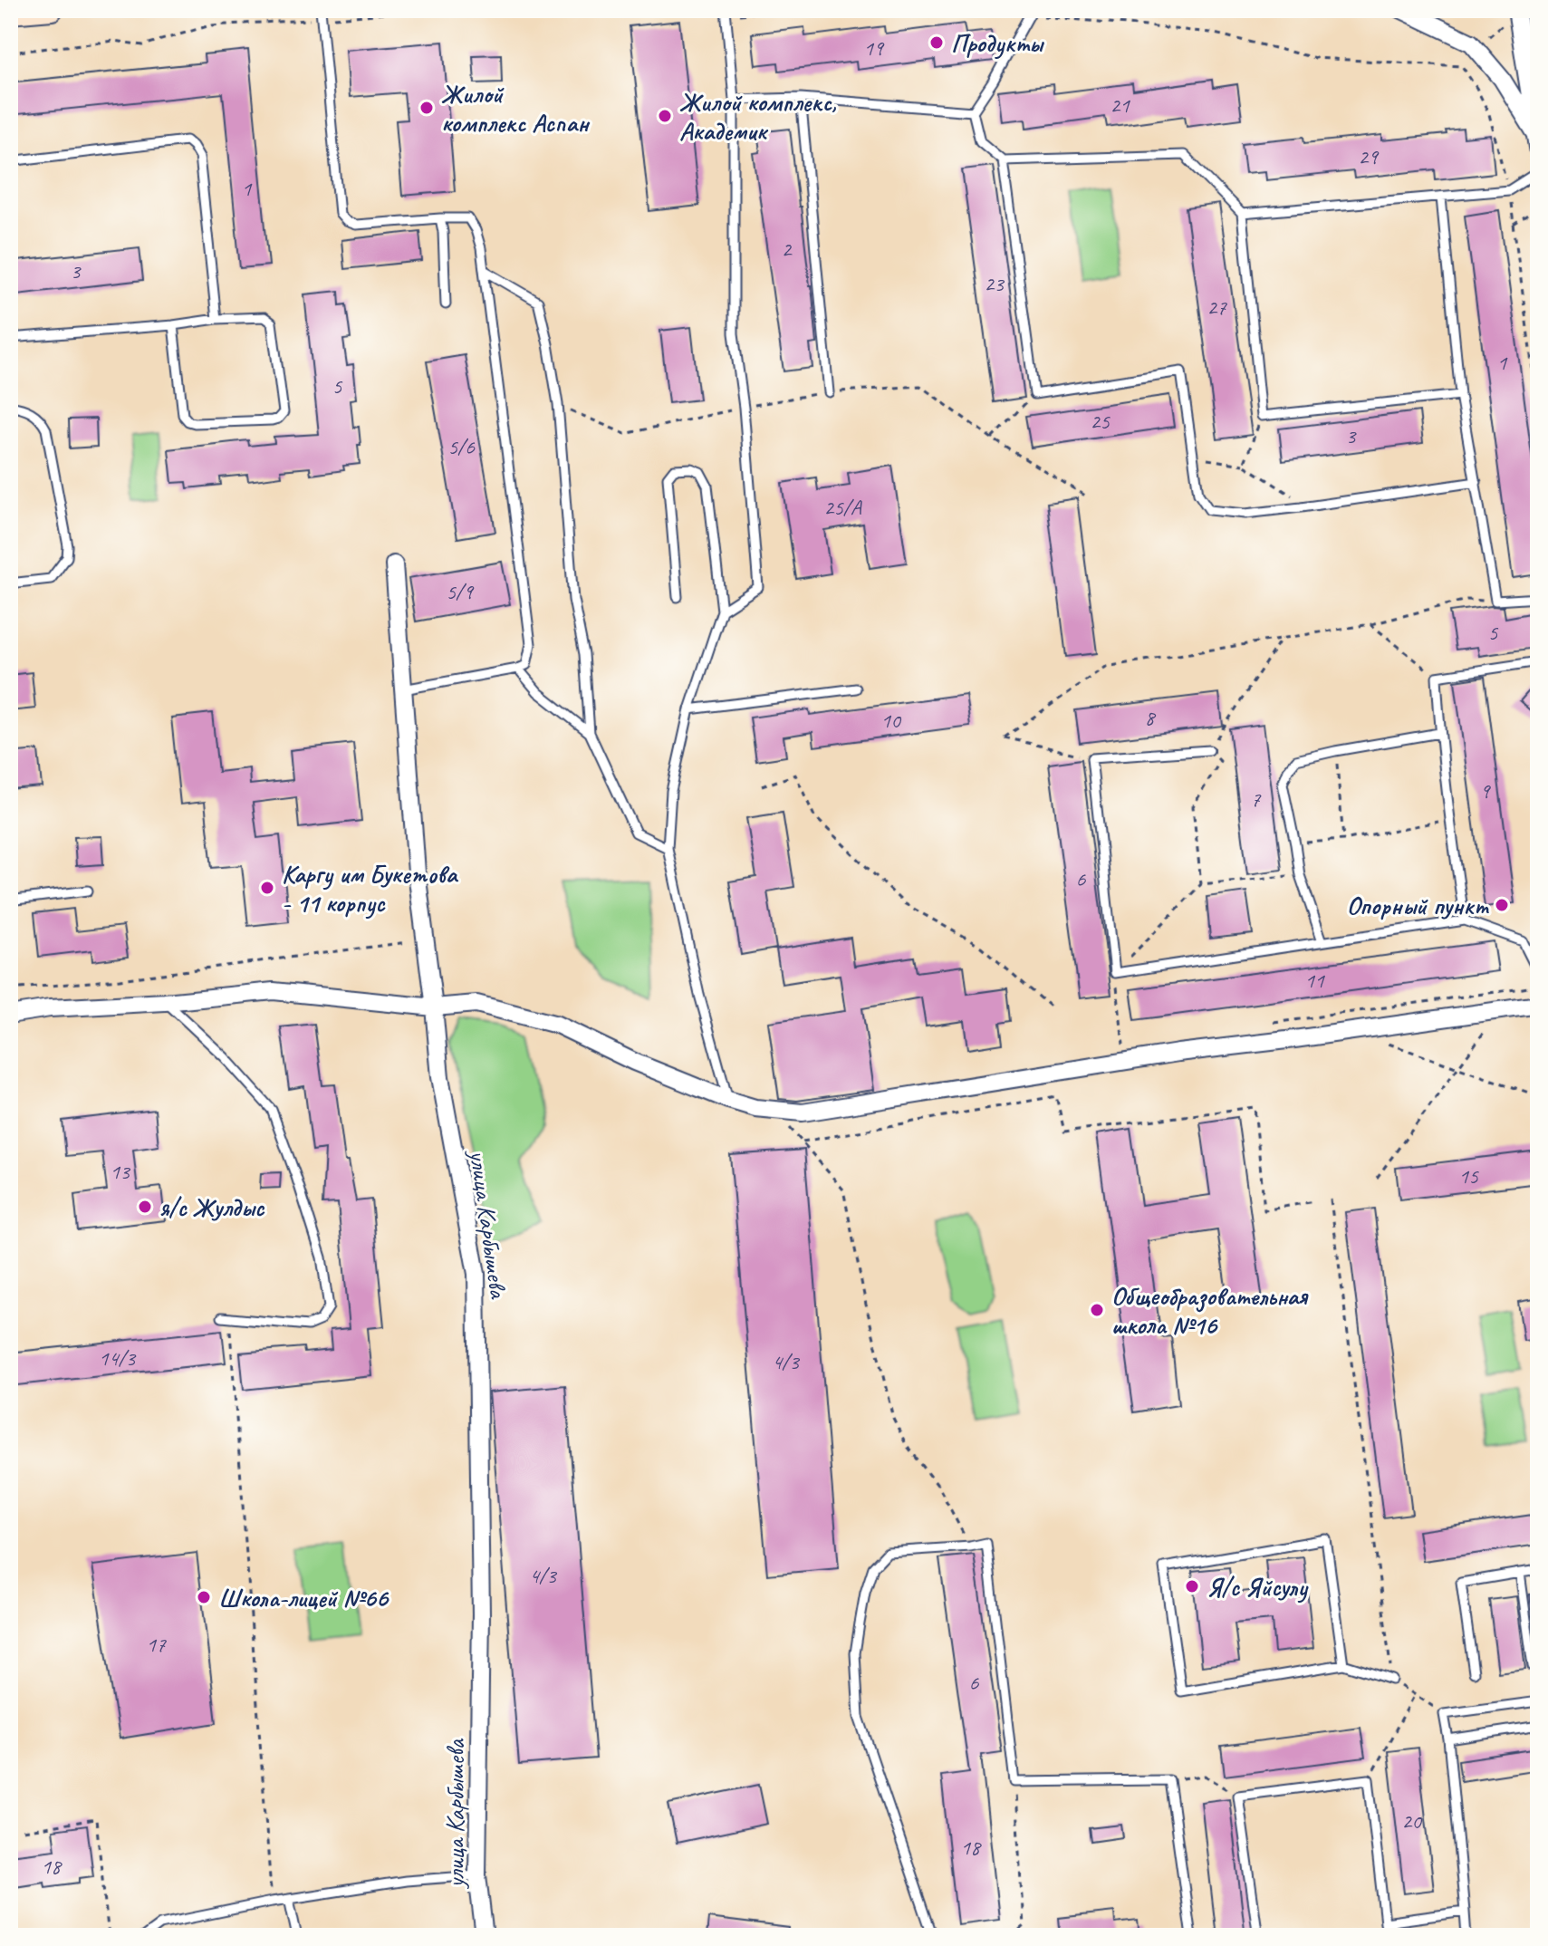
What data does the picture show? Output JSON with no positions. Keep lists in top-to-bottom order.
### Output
{
  "streets": {
    "street": ["улица Карбышева"]
  },
  "places": [
    "Продукты",
    "Жилой комплекс Аспан",
    "Жилой комплекс, Академик",
    "Каргу им Букетова - 11 корпус",
    "Опорный пункт",
    "я/c Жулдыс",
    "Общеобразовательная школа №16",
    "Я/c Яйсулу",
    "Школа-лицей №66"
  ],
  "house_numbers": [
    "19",
    "21",
    "29",
    "1",
    "2",
    "3",
    "23",
    "27",
    "1",
    "5",
    "25",
    "3",
    "5/6",
    "25/А",
    "5/9",
    "5",
    "8",
    "10",
    "9",
    "7",
    "6",
    "11",
    "13",
    "15",
    "14/3",
    "4/3",
    "4/3",
    "17",
    "6",
    "20",
    "18",
    "18"
  ]
}
